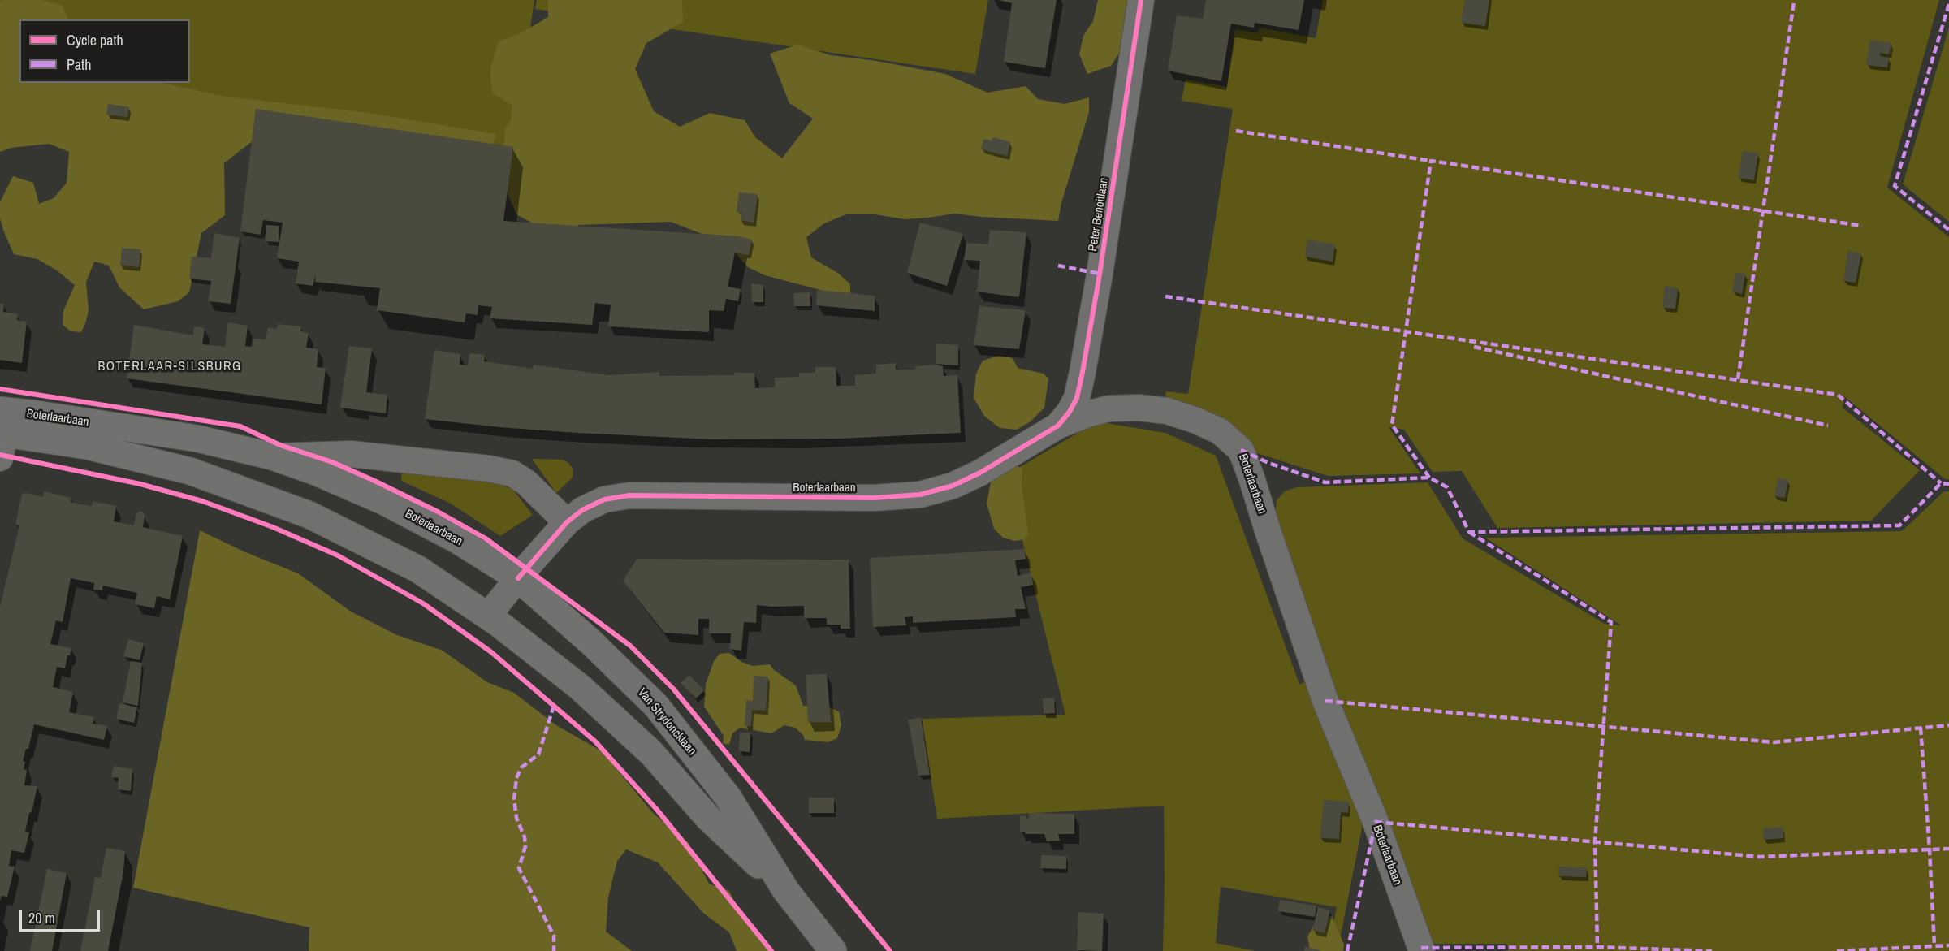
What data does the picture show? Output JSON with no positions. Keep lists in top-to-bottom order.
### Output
{
  "streets": {
    "main road": ["Boterlaarbaan", "Van Strydoncklaan"],
    "street": ["Peter Benoitlaan"]
  },
  "crossings": [
    ["Peter Benoitlaan", "Boterlaarbaan"],
    ["Boterlaarbaan", "Van Strydoncklaan"]
  ],
  "districts": ["BOTERLAAR-SILSBURG"],
  "legend": ["Cycle path", "Path"],
  "scale_bar": "20 m"
}
